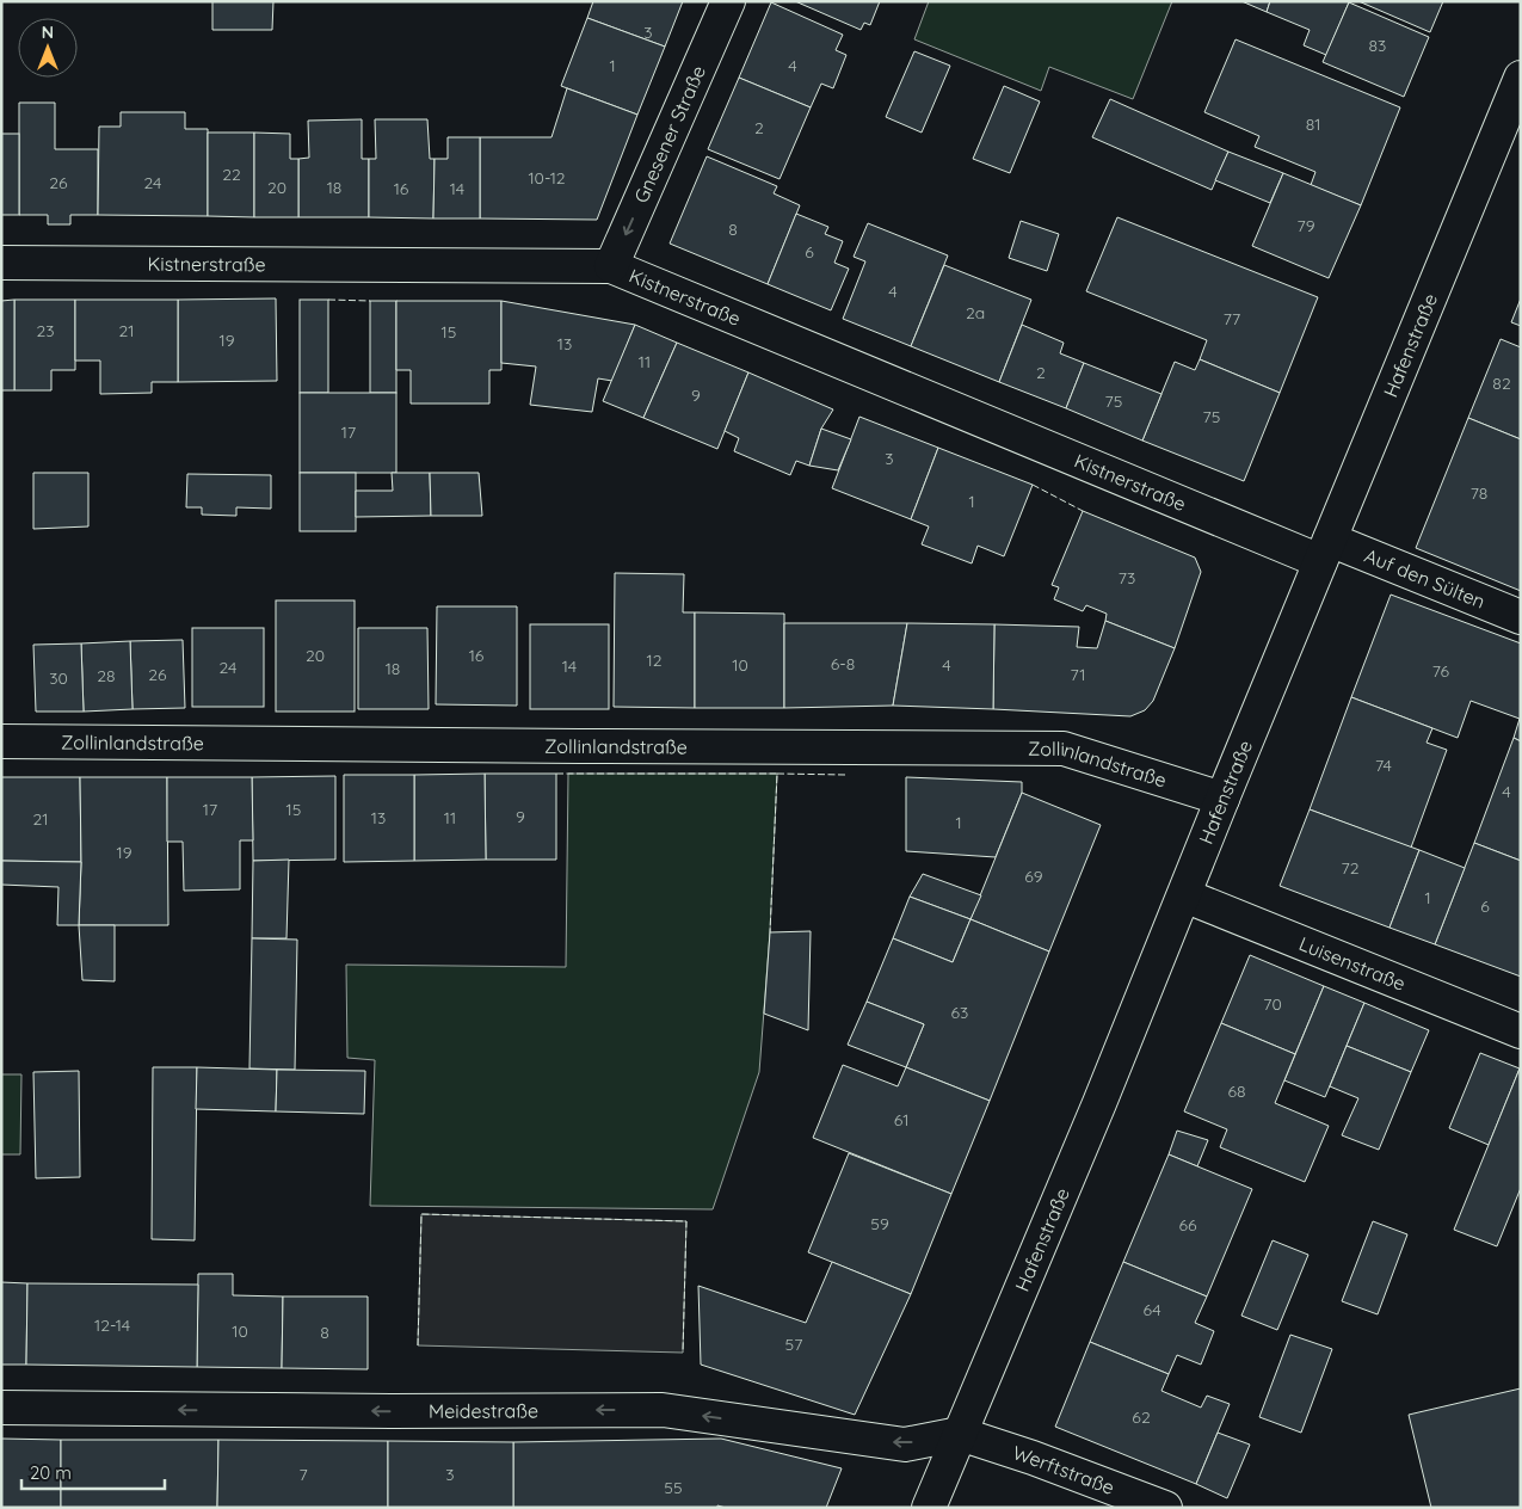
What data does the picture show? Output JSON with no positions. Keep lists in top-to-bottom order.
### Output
{
  "streets": {
    "street": [
      "Gnesener Straße",
      "Kistnerstraße",
      "Hafenstraße",
      "Auf den Sülten",
      "Zollinlandstraße",
      "Luisenstraße",
      "Meidestraße",
      "Werftstraße"
    ]
  },
  "crossings": [
    ["Gnesener Straße", "Kistnerstraße"],
    ["Kistnerstraße", "Hafenstraße"],
    ["Kistnerstraße", "Auf den Sülten"],
    ["Hafenstraße", "Auf den Sülten"],
    ["Hafenstraße", "Zollinlandstraße"],
    ["Hafenstraße", "Luisenstraße"],
    ["Hafenstraße", "Meidestraße"],
    ["Hafenstraße", "Werftstraße"],
    ["Meidestraße", "Werftstraße"]
  ],
  "one_way": ["Gnesener Straße", "Meidestraße"],
  "house_numbers": [
    "3",
    "83",
    "1",
    "4",
    "81",
    "2",
    "22",
    "10-12",
    "26",
    "24",
    "20",
    "18",
    "16",
    "14",
    "79",
    "8",
    "6",
    "4",
    "2a",
    "77",
    "23",
    "21",
    "15",
    "19",
    "13",
    "11",
    "2",
    "82",
    "9",
    "75",
    "75",
    "17",
    "3",
    "78",
    "1",
    "73",
    "20",
    "16",
    "12",
    "6-8",
    "10",
    "4",
    "14",
    "24",
    "18",
    "76",
    "26",
    "71",
    "28",
    "30",
    "74",
    "4",
    "17",
    "15",
    "9",
    "13",
    "11",
    "21",
    "1",
    "19",
    "72",
    "69",
    "1",
    "6",
    "70",
    "63",
    "68",
    "61",
    "59",
    "66",
    "64",
    "12-14",
    "10",
    "8",
    "57",
    "62",
    "7",
    "3",
    "55"
  ],
  "scale_bar": "20 m",
  "north": "top"
}
